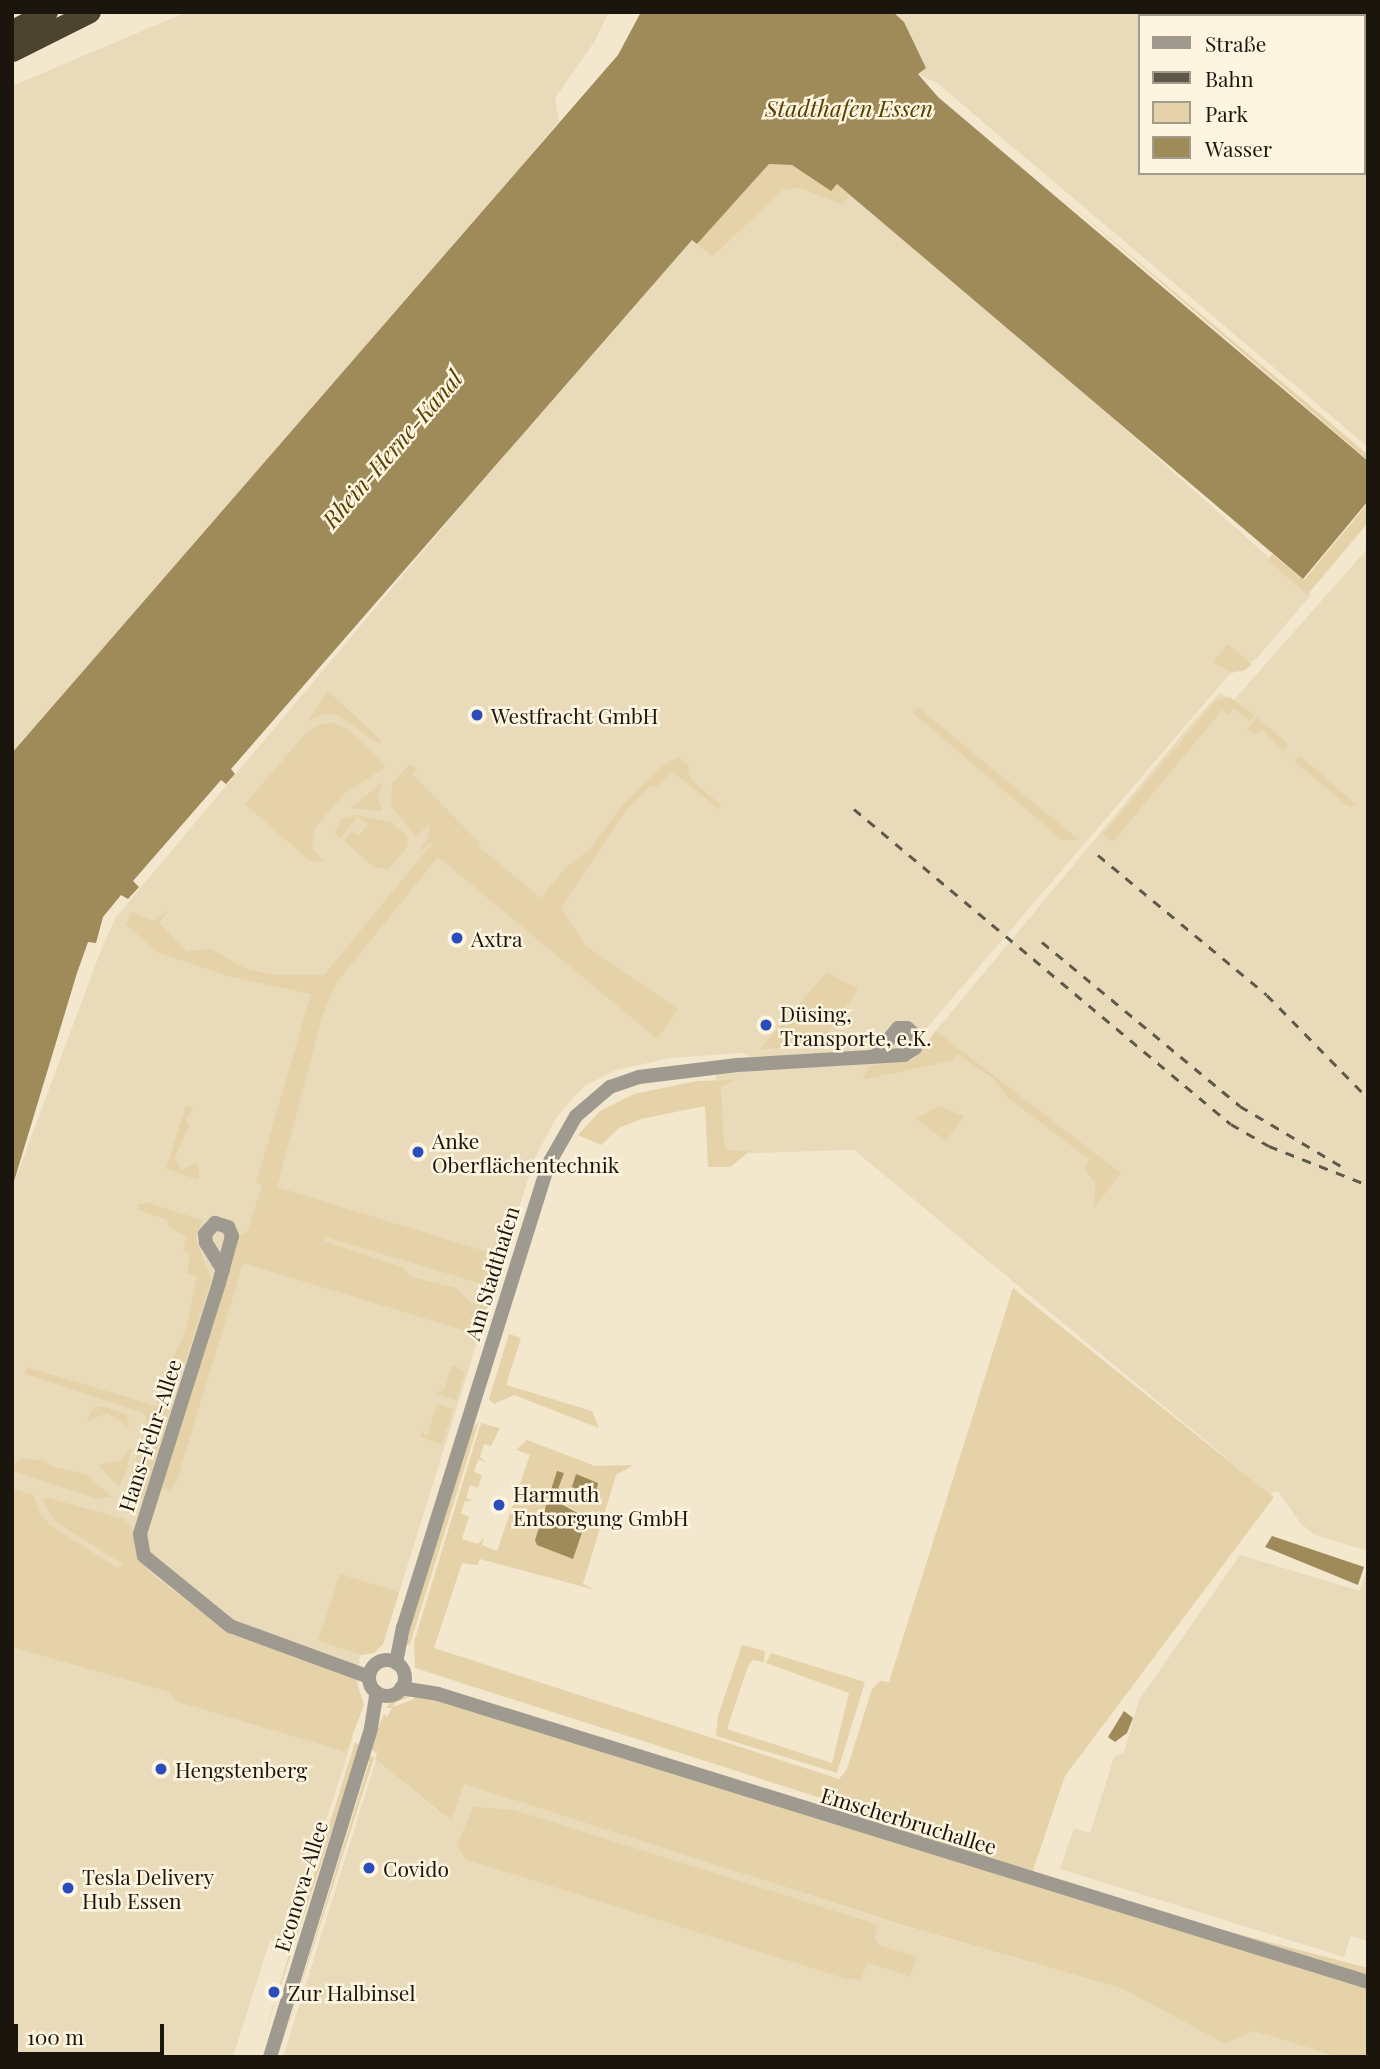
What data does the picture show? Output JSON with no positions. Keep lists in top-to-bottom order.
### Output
{
  "streets": {
    "street": [
      "Am Stadthafen",
      "Hans-Fehr-Allee",
      "Emscherbruchallee",
      "Econova-Allee"
    ]
  },
  "water": ["Stadthafen Essen", "Rhein-Herne-Kanal"],
  "places": [
    "Westfracht GmbH",
    "Axtra",
    "Düsing, Transporte, e.K.",
    "Anke Oberflächentechnik",
    "Harmuth Entsorgung GmbH",
    "Hengstenberg",
    "Covido",
    "Tesla Delivery Hub Essen",
    "Zur Halbinsel"
  ],
  "legend": [
    "Straße",
    "Bahn",
    "Park",
    "Wasser"
  ],
  "scale_bar": "100 m"
}
